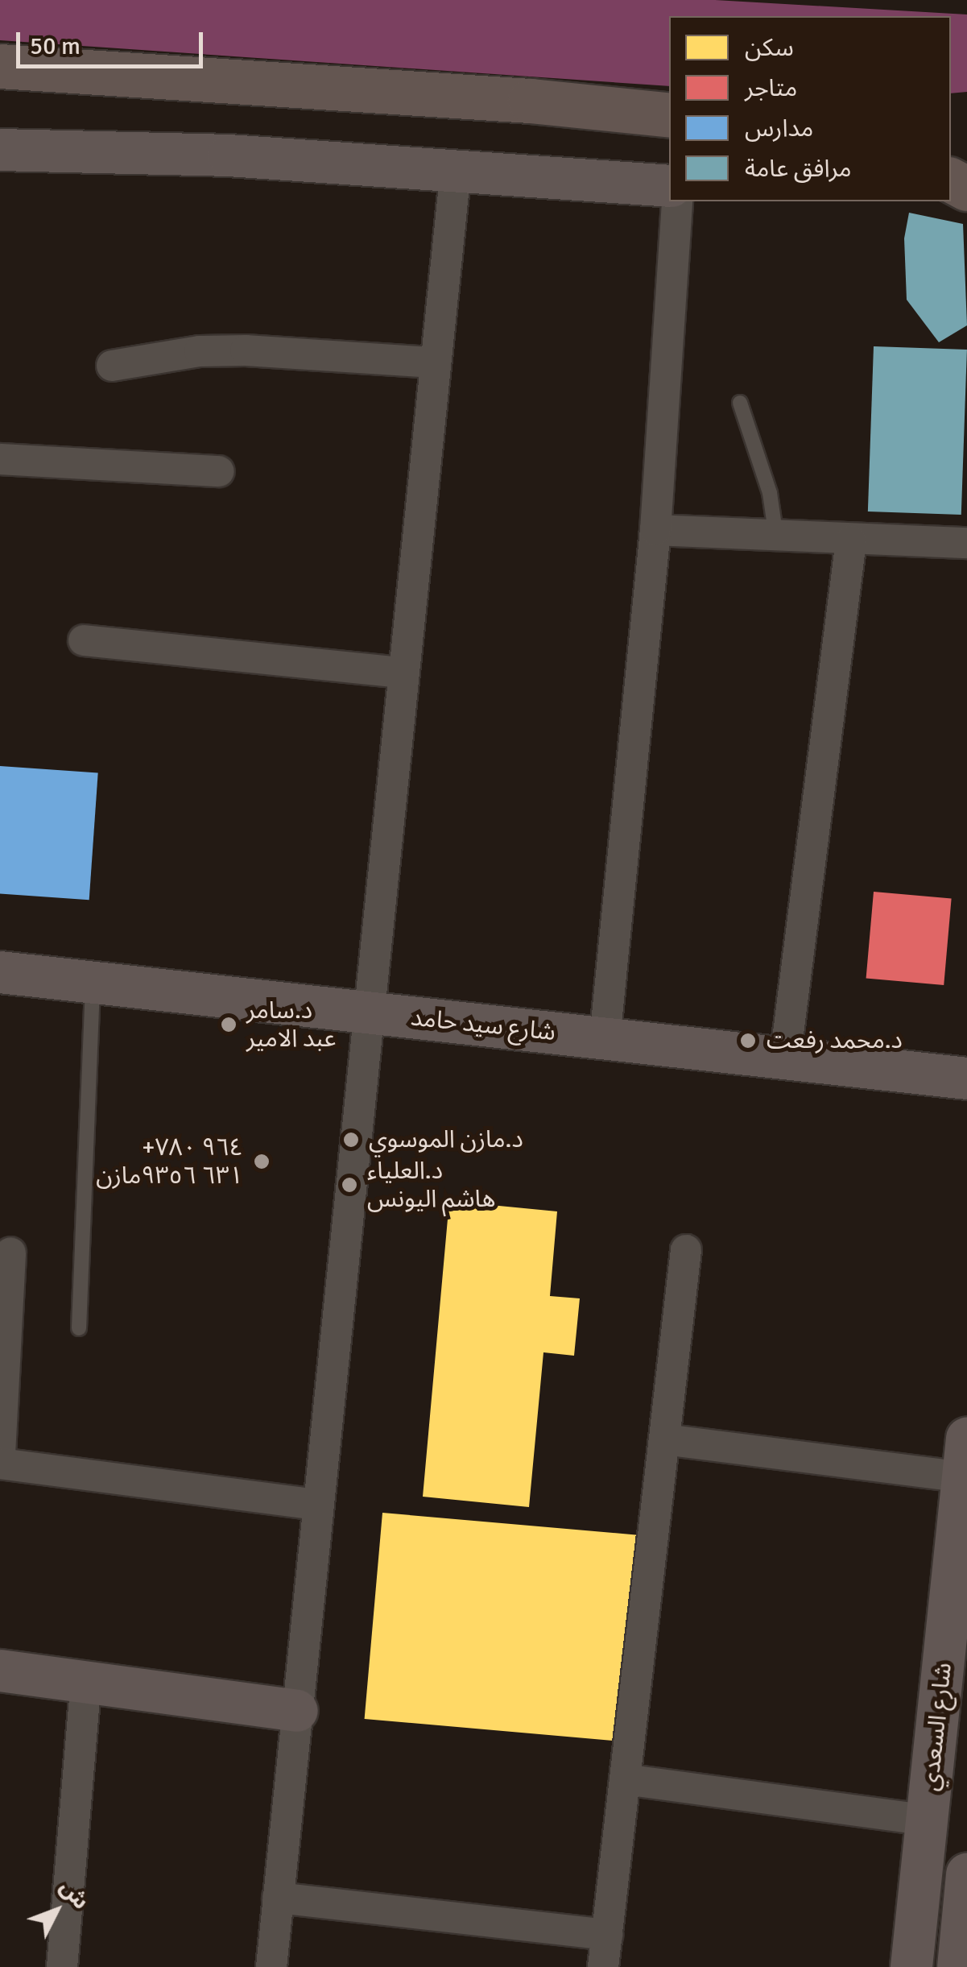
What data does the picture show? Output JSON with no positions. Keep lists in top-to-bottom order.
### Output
{
  "streets": {
    "street": ["شارع سيد حامد", "شارع السعدي"]
  },
  "places": [
    "د.سامر عبد الامير",
    "د.محمد رفعت",
    "د.مازن الموسوي",
    "+٩٦٤ ٧٨٠ ٦٣١ ٩٣٥٦مازن",
    "د.العلياء هاشم اليونس"
  ],
  "legend": [
    "سكن",
    "متاجر",
    "مدارس",
    "مرافق عامة"
  ],
  "scale_bar": "50 m",
  "north": "top right"
}
